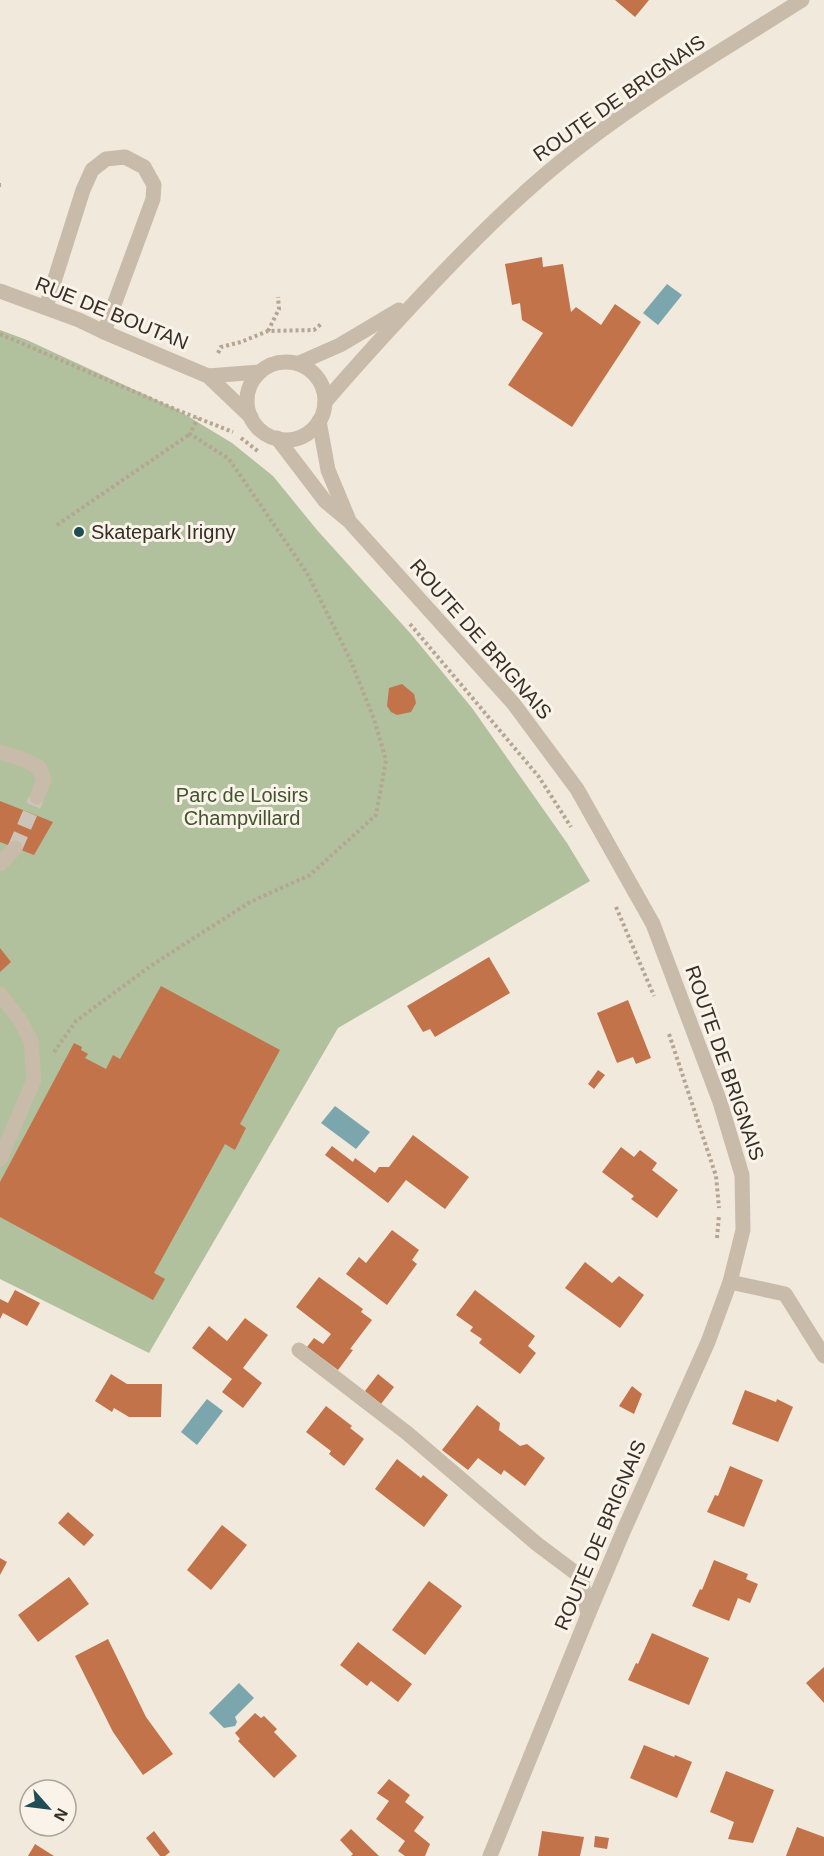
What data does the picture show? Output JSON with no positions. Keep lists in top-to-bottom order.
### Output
{
  "streets": {
    "street": ["ROUTE DE BRIGNAIS", "RUE DE BOUTAN"]
  },
  "crossings": [
    ["ROUTE DE BRIGNAIS", "RUE DE BOUTAN"]
  ],
  "parks": ["Parc de Loisirs Champvillard"],
  "places": ["Skatepark Irigny"],
  "north": "bottom right"
}
